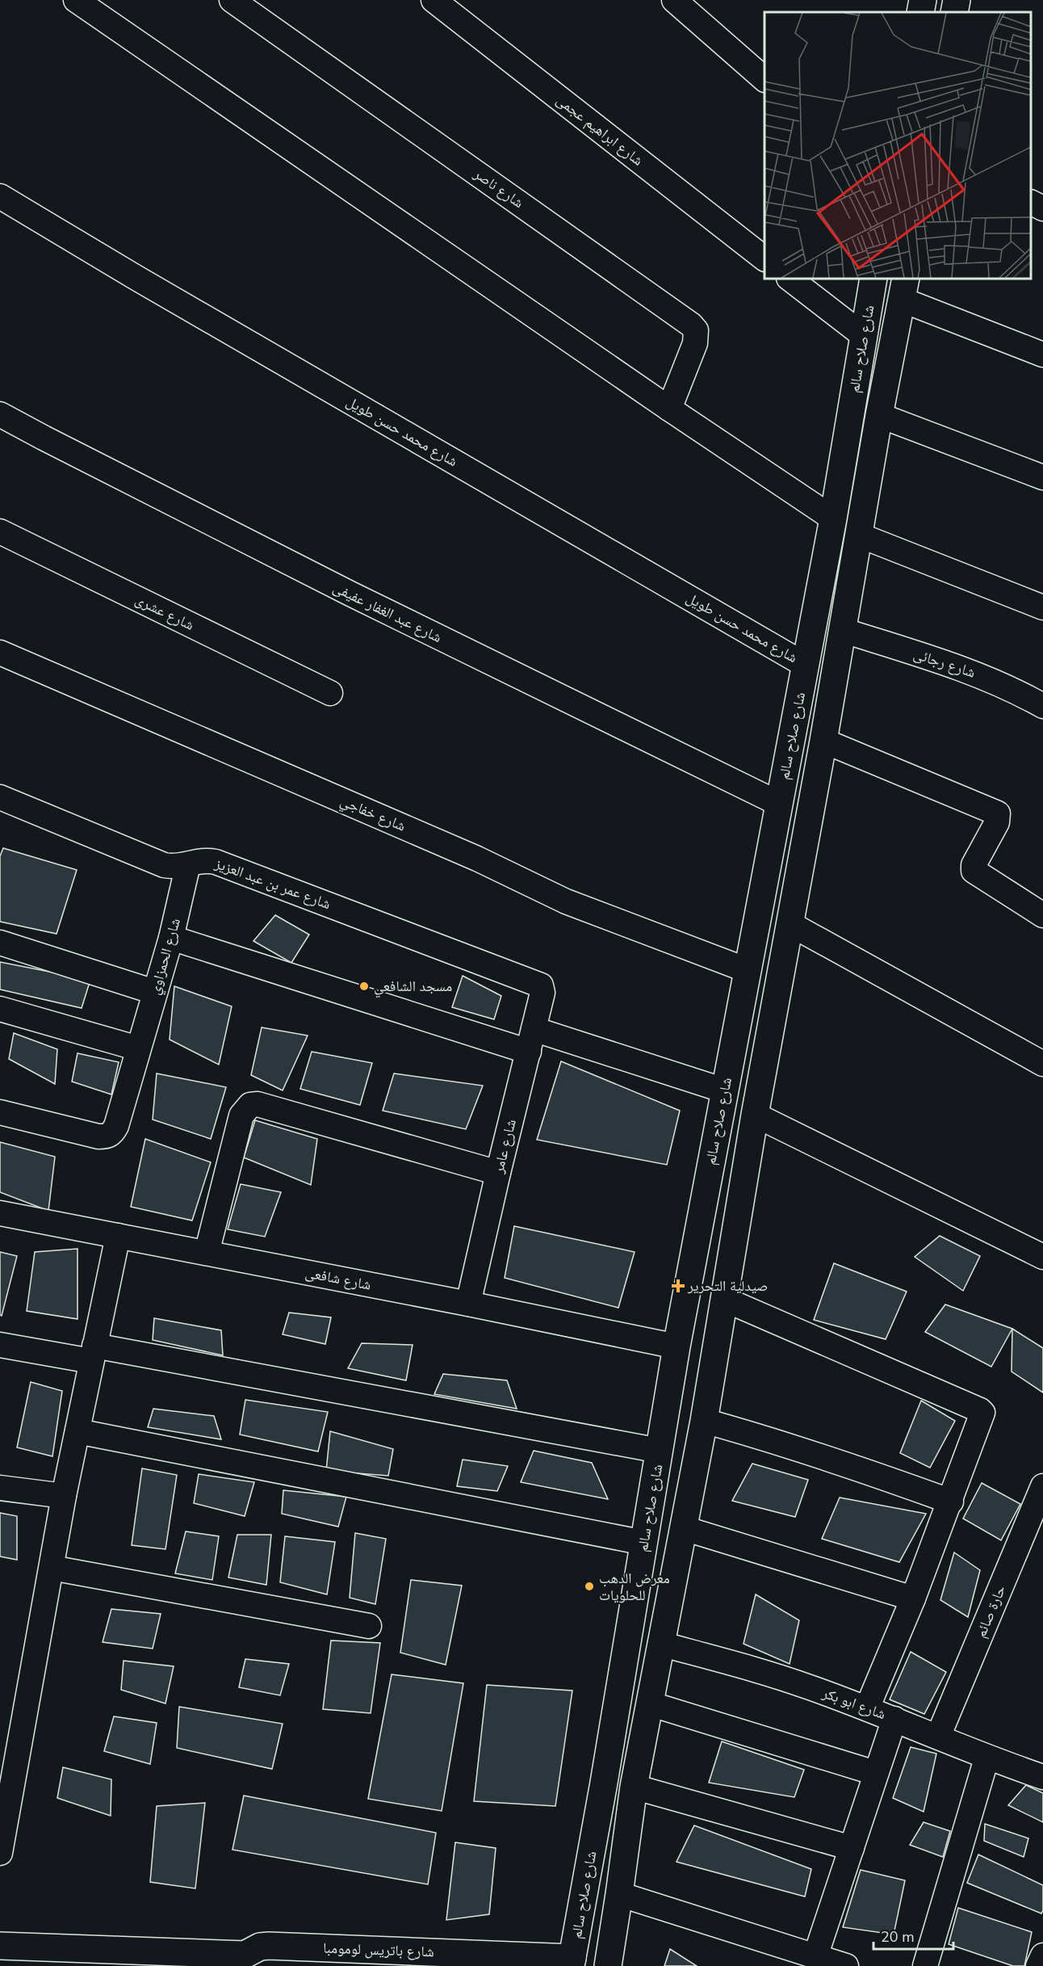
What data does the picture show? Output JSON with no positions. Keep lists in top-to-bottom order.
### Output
{
  "streets": {
    "main road": ["شارع صلاح سالم", "شارع باتريس لومومبا"],
    "street": [
      "شارع ابراهيم عجمى",
      "شارع ناصر",
      "شارع محمد حسن طويل",
      "شارع عشرى",
      "شارع عبد الغفار عفيفى",
      "شارع رجائى",
      "شارع خفاجي",
      "شارع عمر بن عبد العزيز",
      "شارع الحمزاوي",
      "شارع عامر",
      "شارع شافعى",
      "حارة صائم",
      "شارع ابو بكر"
    ]
  },
  "crossings": [
    ["شارع صلاح سالم", "شارع محمد حسن طويل"],
    ["شارع صلاح سالم", "شارع عبد الغفار عفيفى"],
    ["شارع صلاح سالم", "شارع رجائى"],
    ["شارع صلاح سالم", "شارع خفاجي"],
    ["شارع صلاح سالم", "شارع شافعى"],
    ["شارع صلاح سالم", "شارع ابو بكر"],
    ["شارع صلاح سالم", "شارع باتريس لومومبا"],
    ["شارع عمر بن عبد العزيز", "شارع الحمزاوي"],
    ["شارع عمر بن عبد العزيز", "شارع عامر"],
    ["شارع عامر", "شارع شافعى"],
    ["حارة صائم", "شارع ابو بكر"]
  ],
  "places": {
    "other": ["مسجد الشافعي", "معرض الدهب للحلويات"],
    "health": ["صيدلية التحرير"]
  },
  "scale_bar": "20 m"
}
